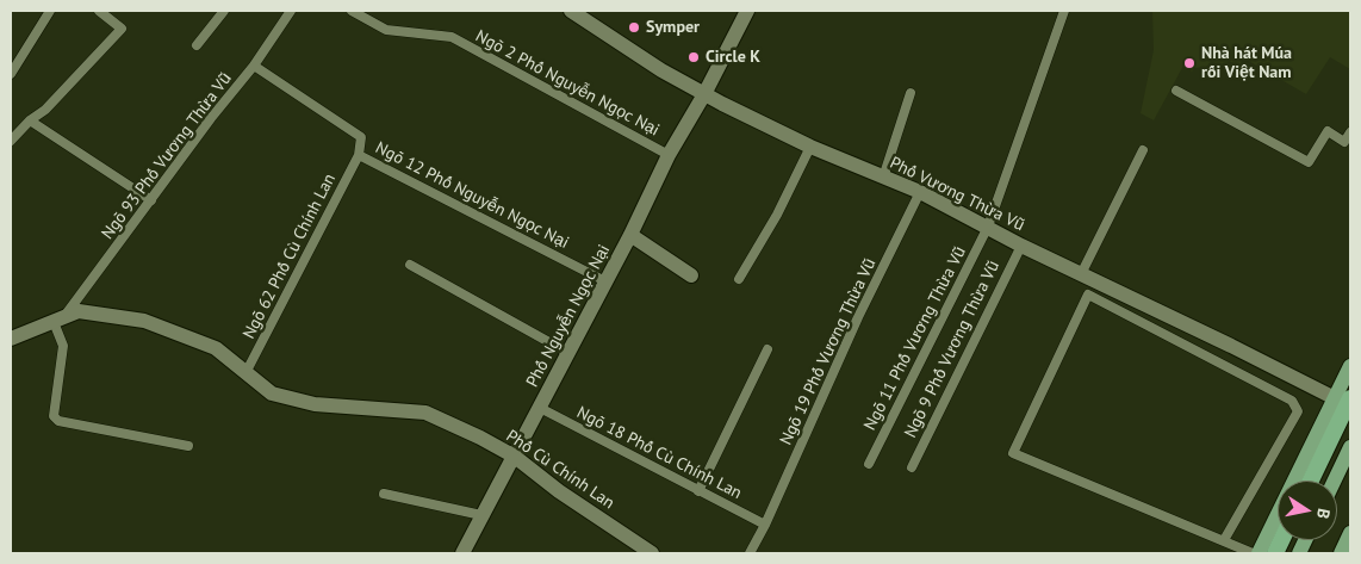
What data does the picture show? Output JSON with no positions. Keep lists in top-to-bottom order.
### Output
{
  "streets": {
    "street": ["Phố Vương Thừa Vũ", "Phố Nguyễn Ngọc Nại", "Phố Cù Chính Lan"],
    "lane": [
      "Ngõ 2 Phố Nguyễn Ngọc Nại",
      "Ngõ 93 Phố Vương Thừa Vũ",
      "Ngõ 12 Phố Nguyễn Ngọc Nại",
      "Ngõ 62 Phố Cù Chính Lan",
      "Ngõ 11 Phố Vương Thừa Vũ",
      "Ngõ 9 Phố Vương Thừa Vũ",
      "Ngõ 19 Phố Vương Thừa Vũ",
      "Ngõ 18 Phố Cù Chính Lan"
    ]
  },
  "crossings": [
    ["Ngõ 2 Phố Nguyễn Ngọc Nại", "Phố Nguyễn Ngọc Nại"],
    ["Ngõ 93 Phố Vương Thừa Vũ", "Ngõ 12 Phố Nguyễn Ngọc Nại"],
    ["Ngõ 93 Phố Vương Thừa Vũ", "Phố Cù Chính Lan"],
    ["Phố Vương Thừa Vũ", "Phố Nguyễn Ngọc Nại"],
    ["Phố Vương Thừa Vũ", "Ngõ 11 Phố Vương Thừa Vũ"],
    ["Phố Vương Thừa Vũ", "Ngõ 9 Phố Vương Thừa Vũ"],
    ["Phố Vương Thừa Vũ", "Ngõ 19 Phố Vương Thừa Vũ"],
    ["Ngõ 12 Phố Nguyễn Ngọc Nại", "Ngõ 62 Phố Cù Chính Lan"],
    ["Ngõ 12 Phố Nguyễn Ngọc Nại", "Phố Nguyễn Ngọc Nại"],
    ["Ngõ 62 Phố Cù Chính Lan", "Phố Cù Chính Lan"],
    ["Phố Nguyễn Ngọc Nại", "Ngõ 18 Phố Cù Chính Lan"],
    ["Phố Nguyễn Ngọc Nại", "Phố Cù Chính Lan"],
    ["Ngõ 19 Phố Vương Thừa Vũ", "Ngõ 18 Phố Cù Chính Lan"]
  ],
  "places": ["Symper", "Circle K", "Nhà hát Múa rối Việt Nam"],
  "north": "right"
}
